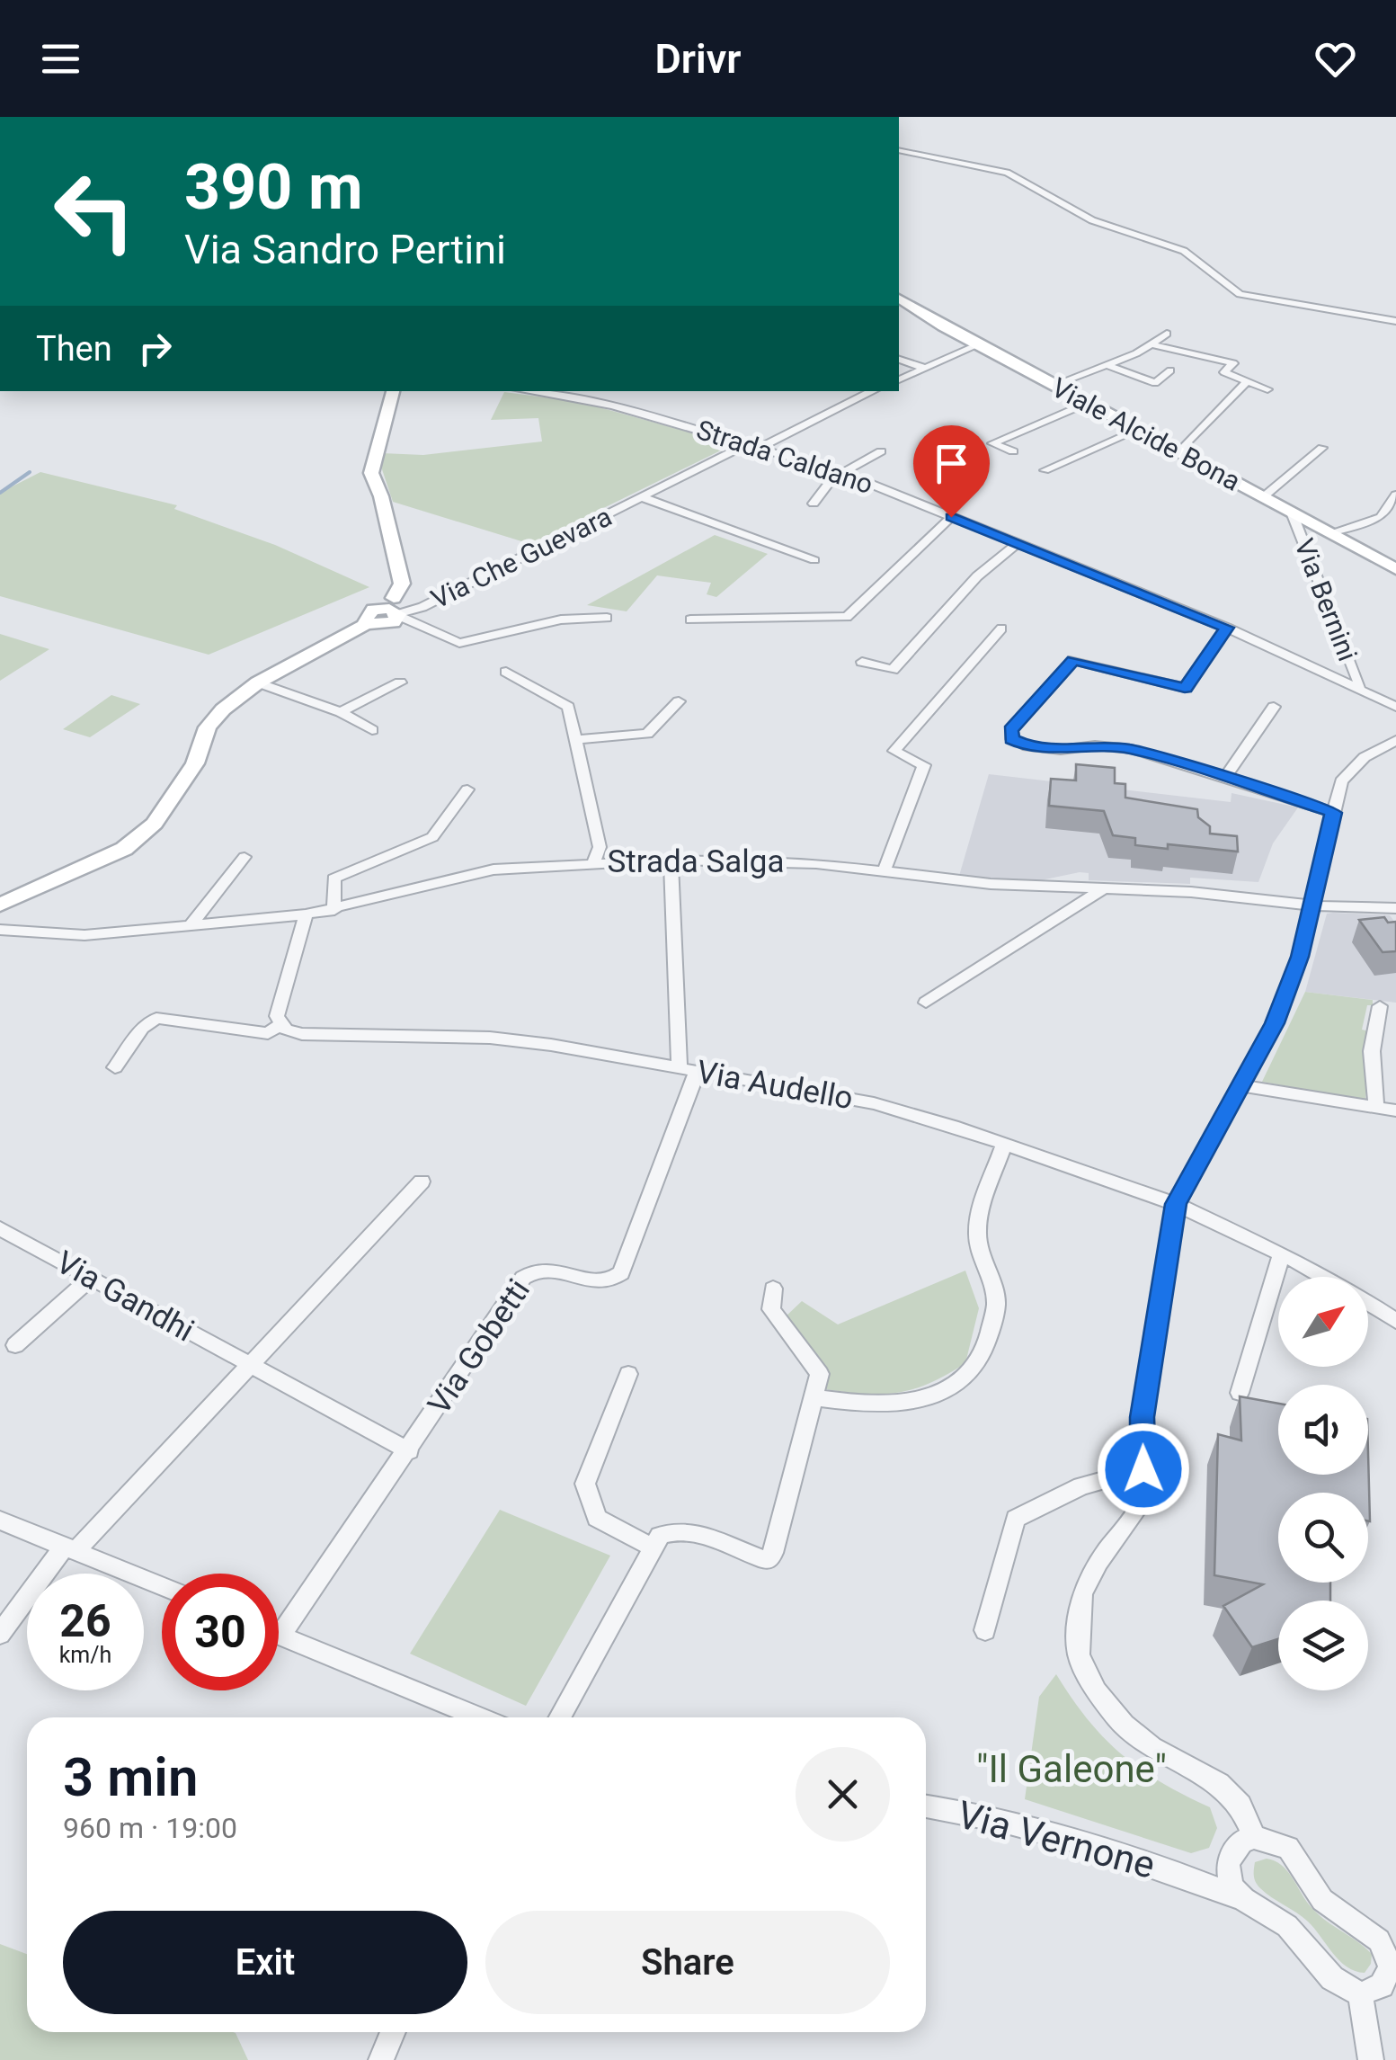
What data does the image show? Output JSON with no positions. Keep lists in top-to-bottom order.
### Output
{
  "streets": {
    "street": [
      "Viale Alcide Bona",
      "Strada Caldano",
      "Via Che Guevara",
      "Via Bernini",
      "Strada Salga",
      "Via Audello",
      "Via Gandhi",
      "Via Gobetti",
      "Via Vernone"
    ]
  },
  "crossings": [
    ["Viale Alcide Bona", "Via Bernini"],
    ["Strada Caldano", "Via Che Guevara"],
    ["Strada Caldano", "Via Bernini"],
    ["Via Audello", "Via Gobetti"],
    ["Via Gandhi", "Via Gobetti"]
  ],
  "parks": ["\"Il Galeone\""],
  "north": "top right",
  "page": {
    "header": "Drivr",
    "turn": ["390 m", "Via Sandro Pertini"],
    "then": "Then",
    "speed": "26 km/h",
    "limit": "30",
    "heading": ["3 min", "960 m · 19:00"],
    "buttons": ["Exit", "Share"]
  }
}
